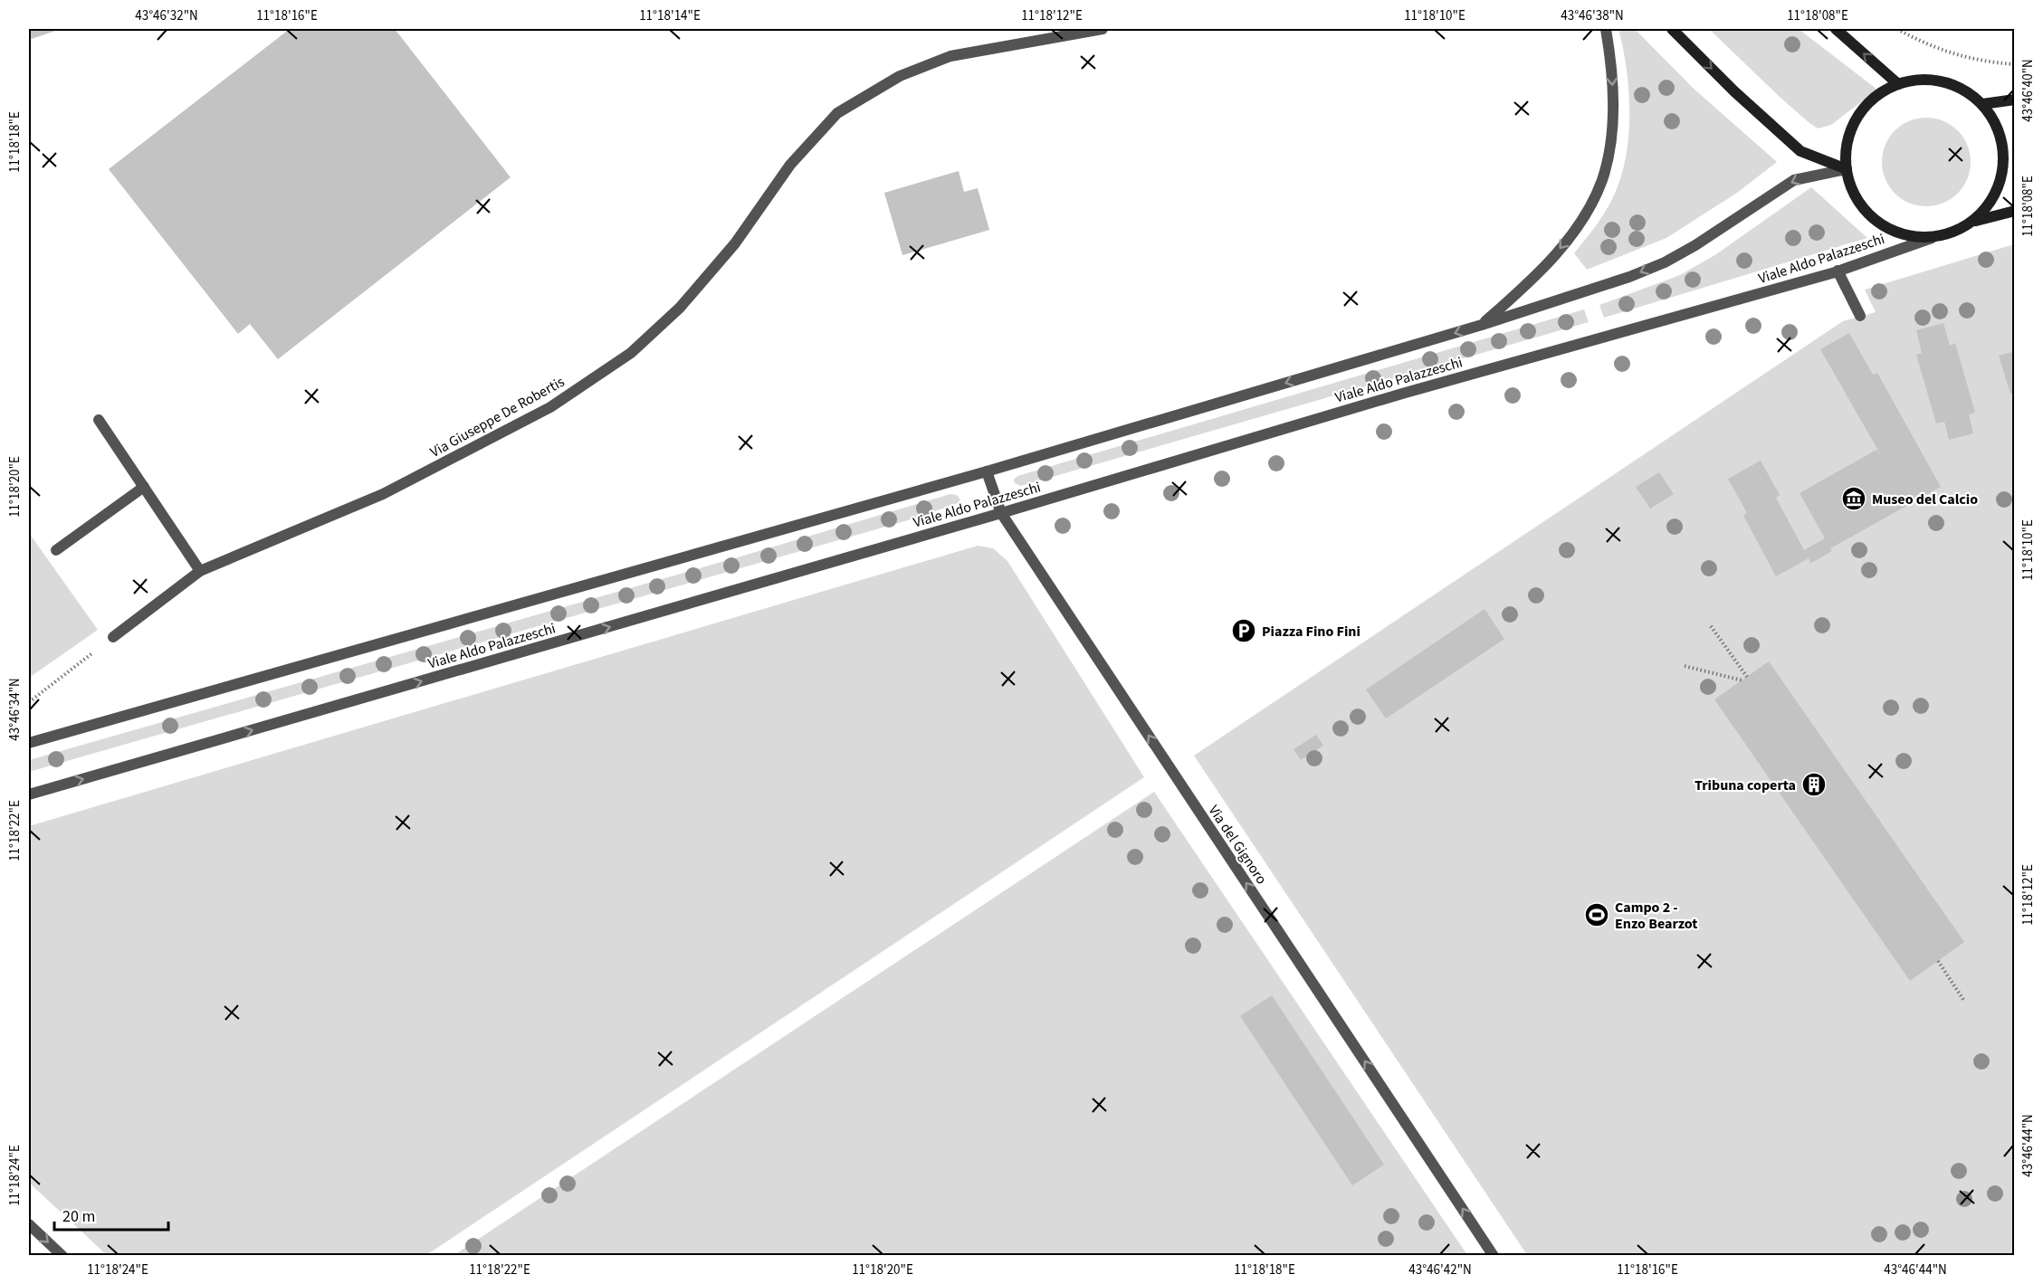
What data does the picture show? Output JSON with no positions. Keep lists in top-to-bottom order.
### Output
{
  "streets": {
    "street": ["Viale Aldo Palazzeschi", "Via Giuseppe De Robertis", "Via del Gignoro"]
  },
  "crossings": [
    ["Viale Aldo Palazzeschi", "Via del Gignoro"]
  ],
  "one_way": ["Via del Gignoro"],
  "places": {
    "museum": ["Museo del Calcio"],
    "parking": ["Piazza Fino Fini"],
    "building": ["Tribuna coperta"],
    "sports": ["Campo 2 - Enzo Bearzot"]
  },
  "scale_bar": "20 m",
  "coordinates": [
    "43°46'32\"N",
    "11°18'16\"E",
    "11°18'14\"E",
    "11°18'12\"E",
    "11°18'10\"E",
    "43°46'38\"N",
    "11°18'08\"E",
    "43°46'40\"N",
    "11°18'18\"E",
    "11°18'20\"E",
    "43°46'34\"N",
    "11°18'22\"E",
    "43°46'44\"N",
    "11°18'24\"E",
    "43°46'42\"N"
  ]
}
